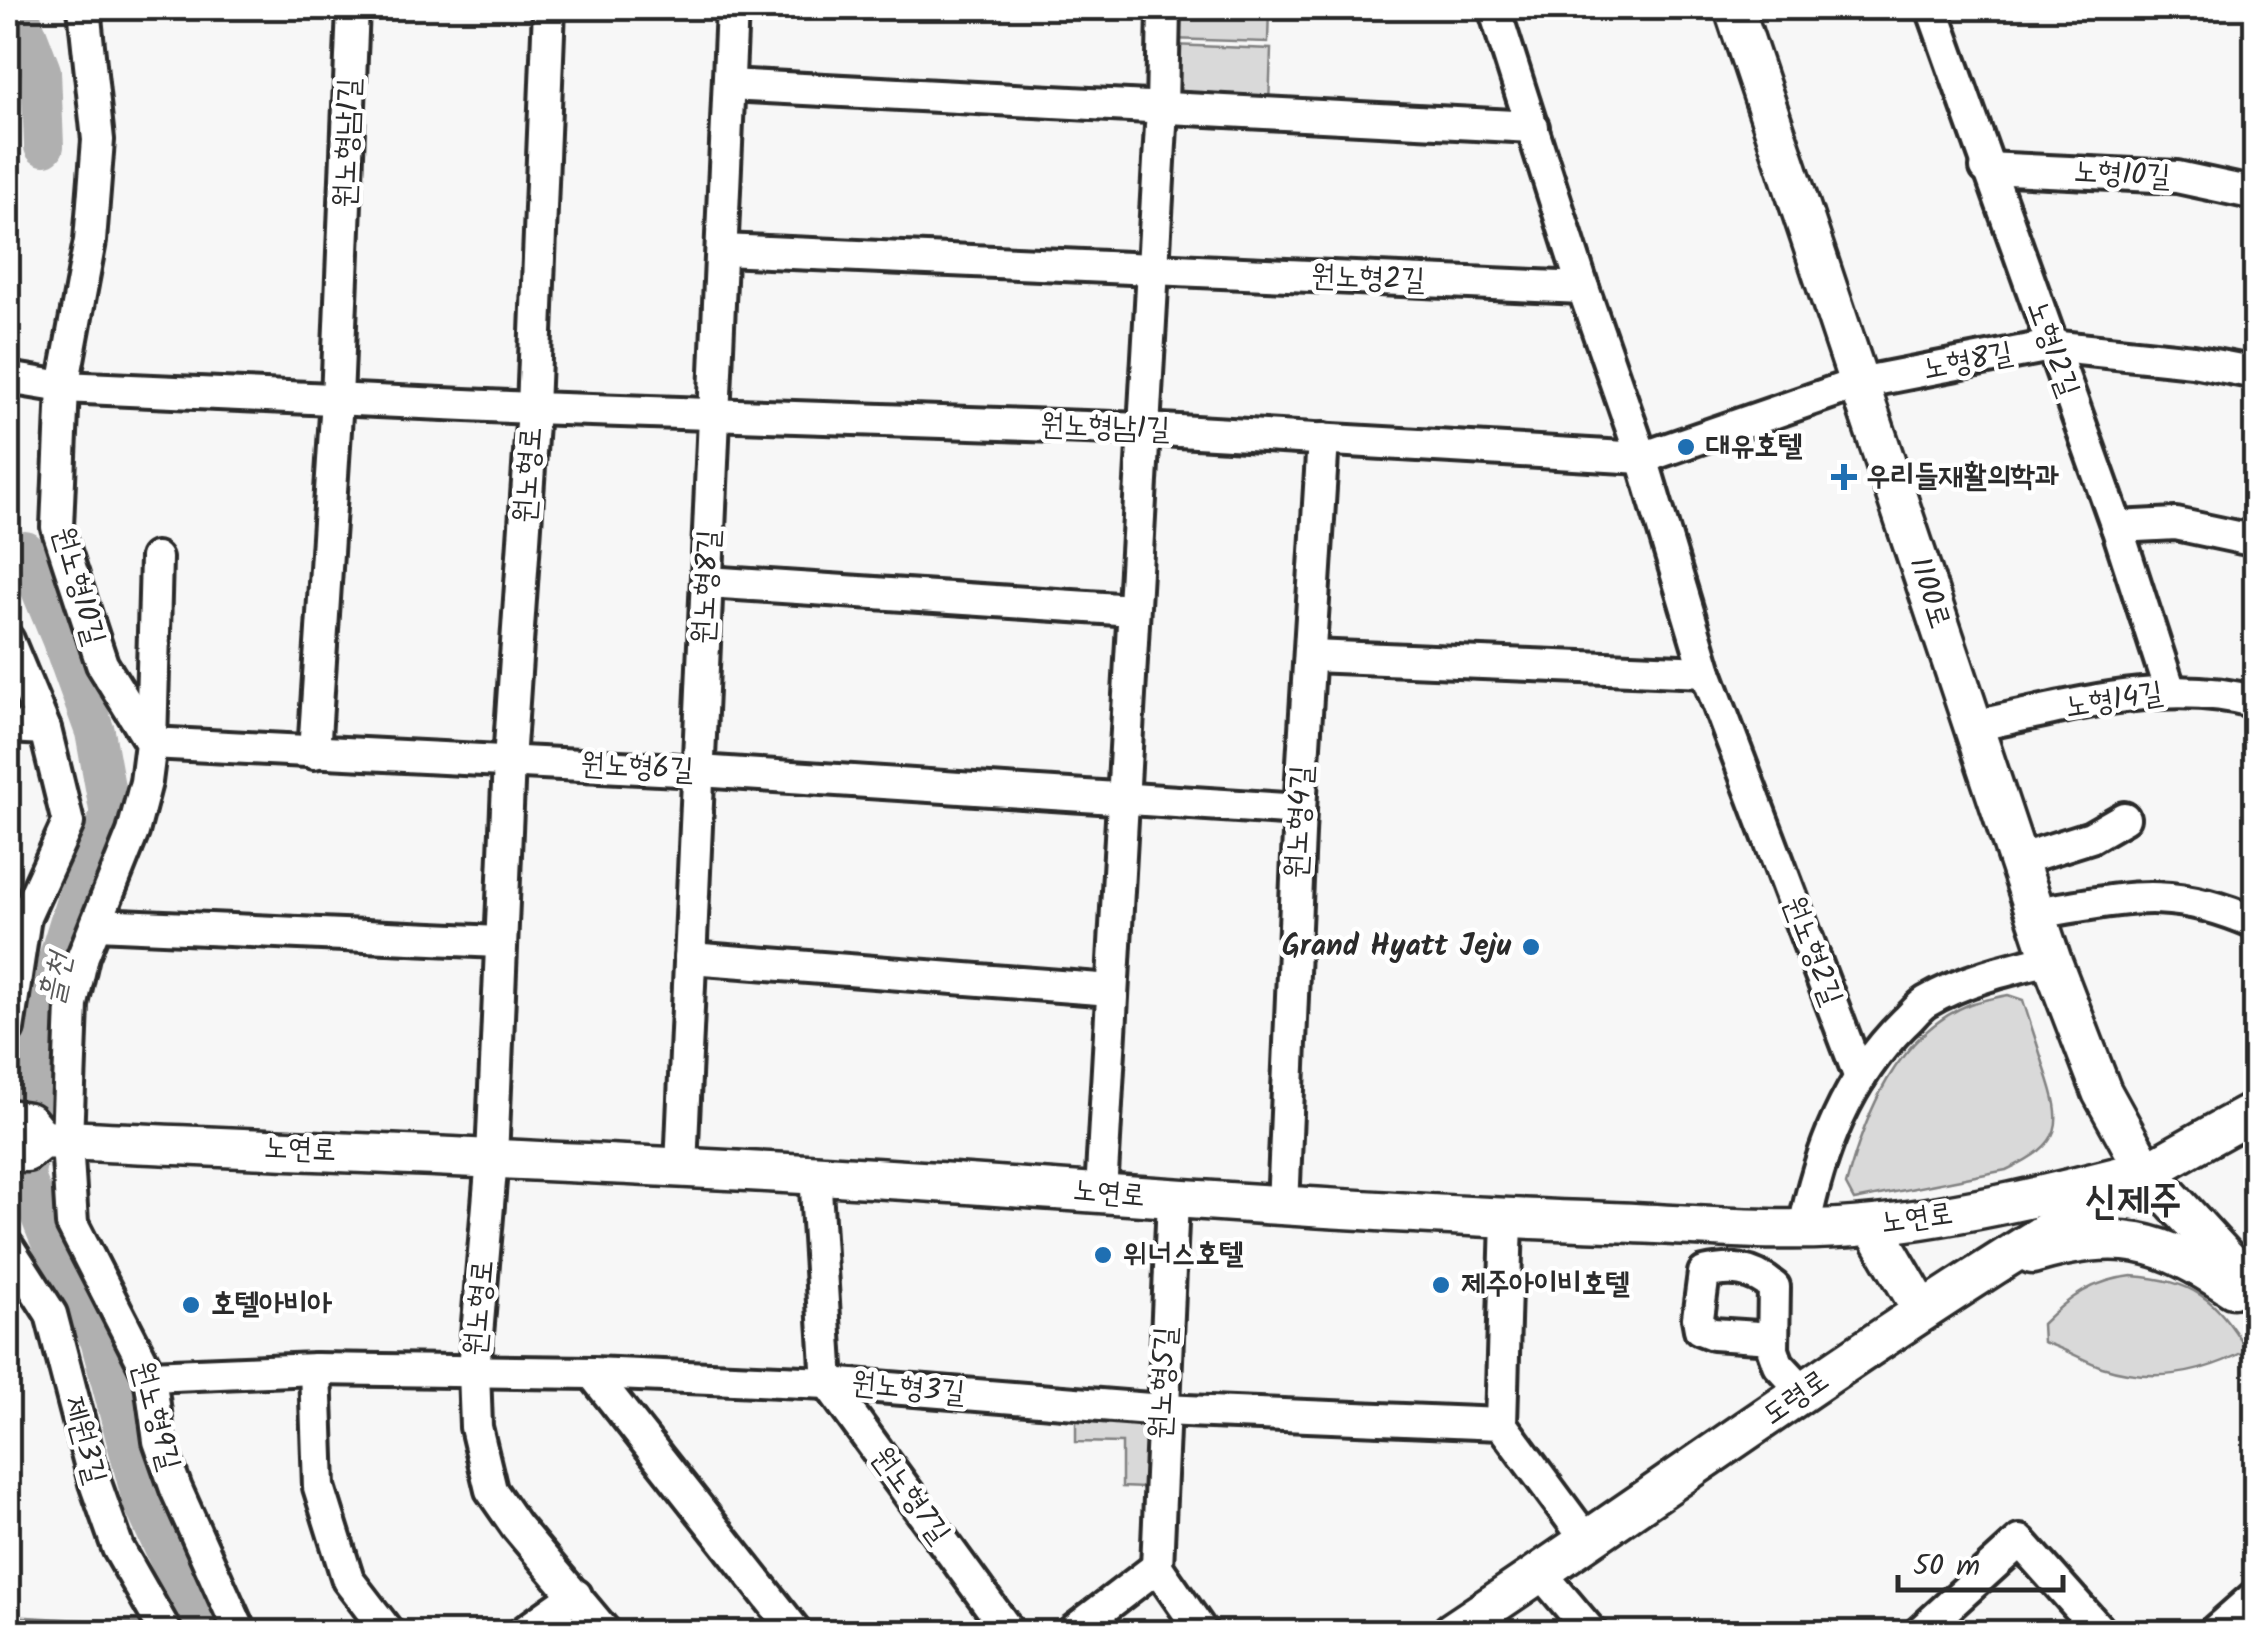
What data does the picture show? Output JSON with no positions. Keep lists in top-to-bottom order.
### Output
{
  "streets": {
    "main road": ["1100로", "노연로", "도령로"],
    "street": [
      "원노형남1길",
      "노형10길",
      "원노형2길",
      "노형12길",
      "노형8길",
      "원노형로",
      "원노형10길",
      "원노형8길",
      "노형14길",
      "원노형6길",
      "원노형4길",
      "원노형5길",
      "원노형3길",
      "원노형9길",
      "제원3길",
      "원노형7길"
    ]
  },
  "crossings": [
    ["원노형남1길", "원노형2길"],
    ["원노형남1길", "노형8길"],
    ["원노형남1길", "원노형로"],
    ["원노형남1길", "원노형10길"],
    ["원노형남1길", "원노형8길"],
    ["원노형남1길", "1100로"],
    ["원노형남1길", "원노형6길"],
    ["원노형남1길", "원노형4길"],
    ["노형10길", "노형12길"],
    ["노형12길", "노형8길"],
    ["노형12길", "노형14길"],
    ["노형8길", "1100로"],
    ["원노형로", "원노형6길"],
    ["원노형로", "노연로"],
    ["원노형로", "원노형3길"],
    ["원노형10길", "원노형6길"],
    ["원노형8길", "원노형6길"],
    ["원노형8길", "노연로"],
    ["1100로", "노형14길"],
    ["1100로", "노연로"],
    ["1100로", "도령로"],
    ["원노형6길", "원노형4길"],
    ["원노형4길", "노연로"],
    ["노연로", "원노형5길"],
    ["노연로", "도령로"],
    ["노연로", "원노형9길"],
    ["원노형5길", "원노형3길"],
    ["원노형3길", "원노형9길"],
    ["원노형3길", "원노형7길"]
  ],
  "districts": ["신제주"],
  "water": ["흘천"],
  "places": {
    "other": [
      "대유호텔",
      "Grand Hyatt Jeju",
      "위너스호텔",
      "제주아이비호텔",
      "호텔아비아"
    ],
    "health": ["우리들재활의학과"]
  },
  "scale_bar": "50 m"
}
